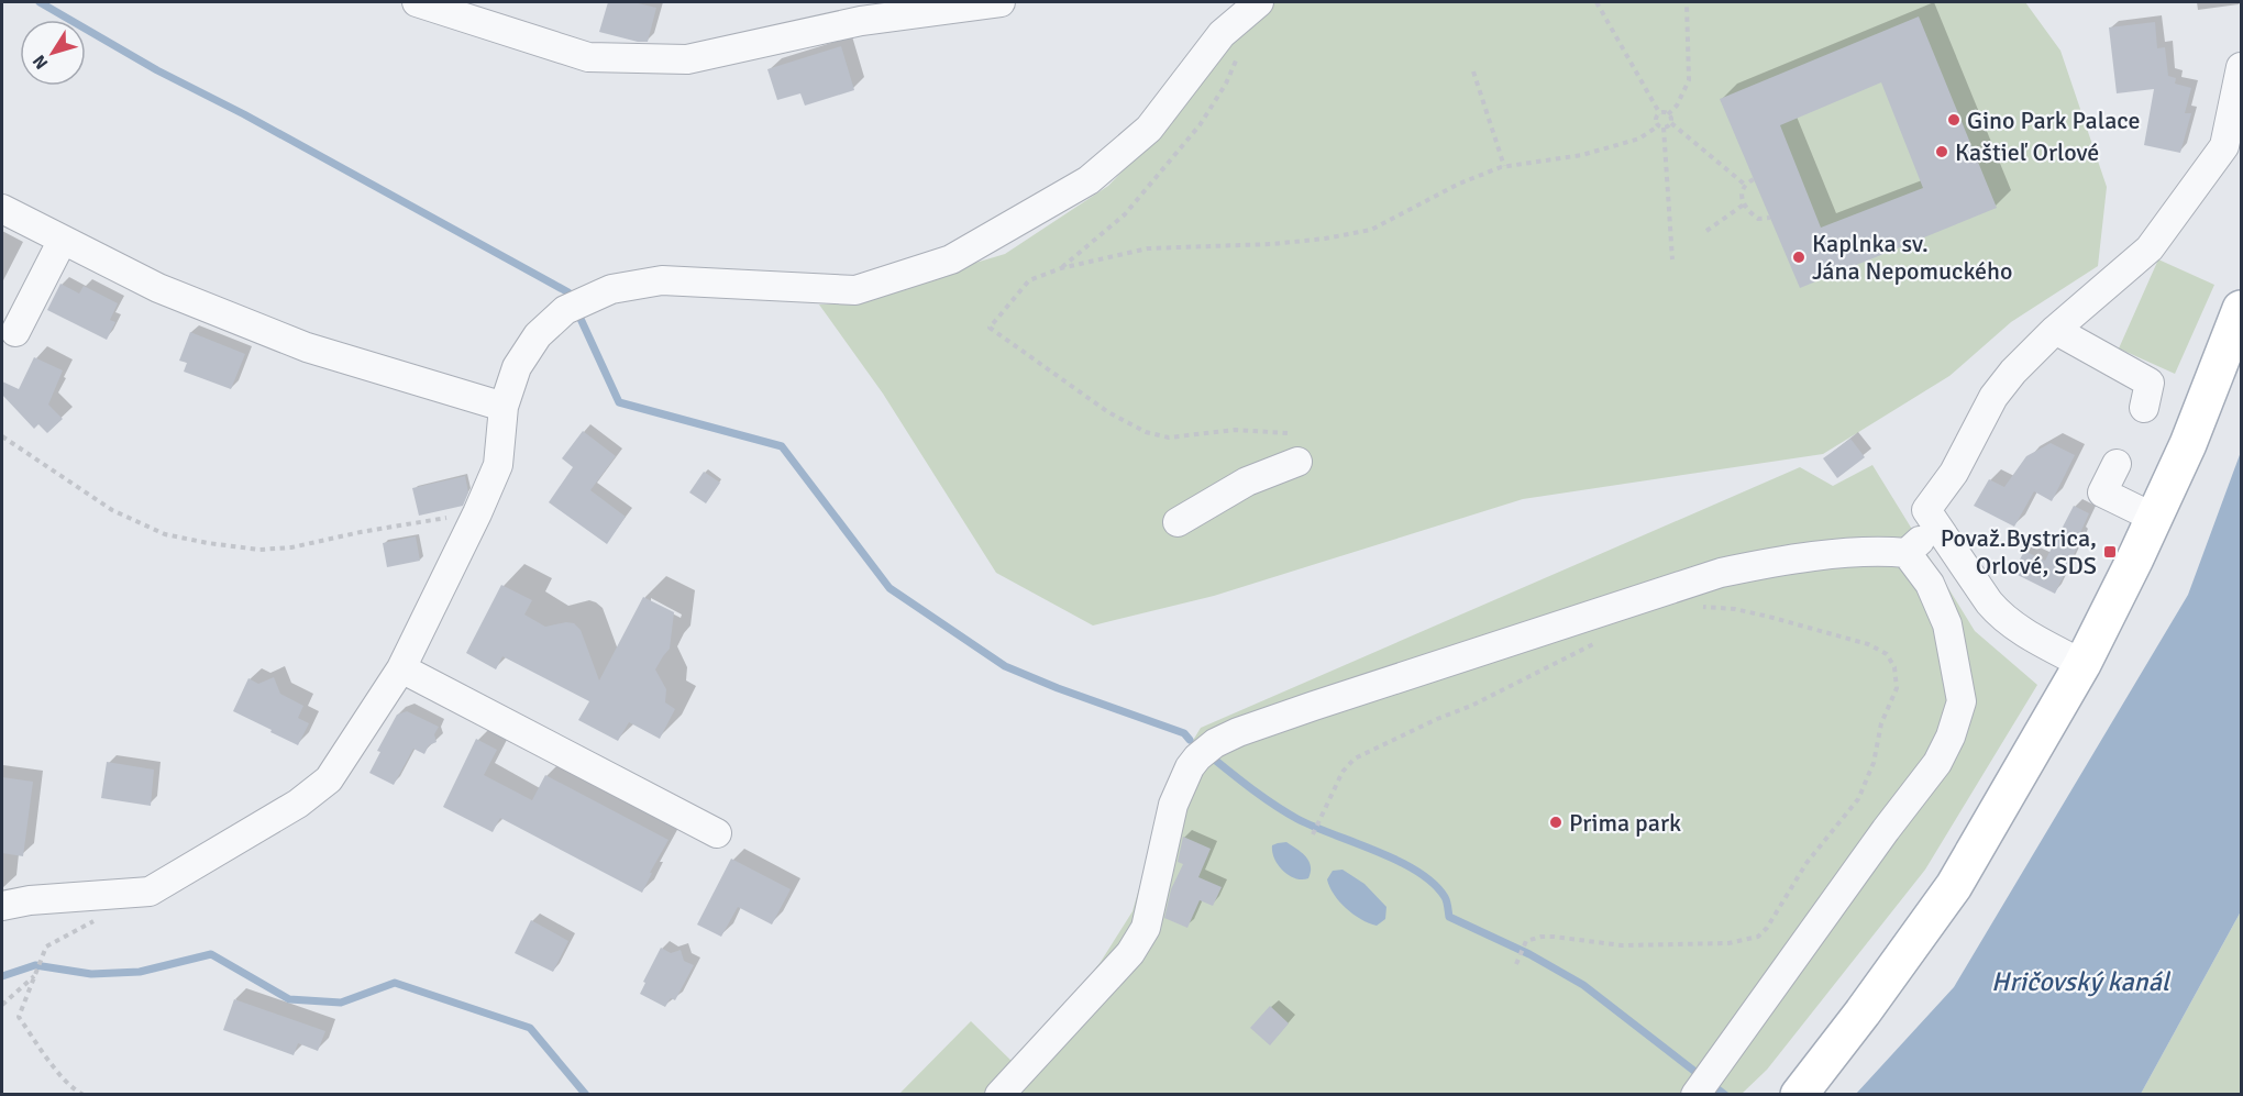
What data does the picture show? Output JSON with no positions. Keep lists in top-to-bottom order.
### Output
{
  "water": ["Hričovský kanál"],
  "places": {
    "other": [
      "Gino Park Palace",
      "Kaštieľ Orlové",
      "Kaplnka sv. Jána Nepomuckého",
      "Prima park"
    ],
    "transit": ["Považ.Bystrica, Orlové, SDS"]
  },
  "north": "bottom left"
}
